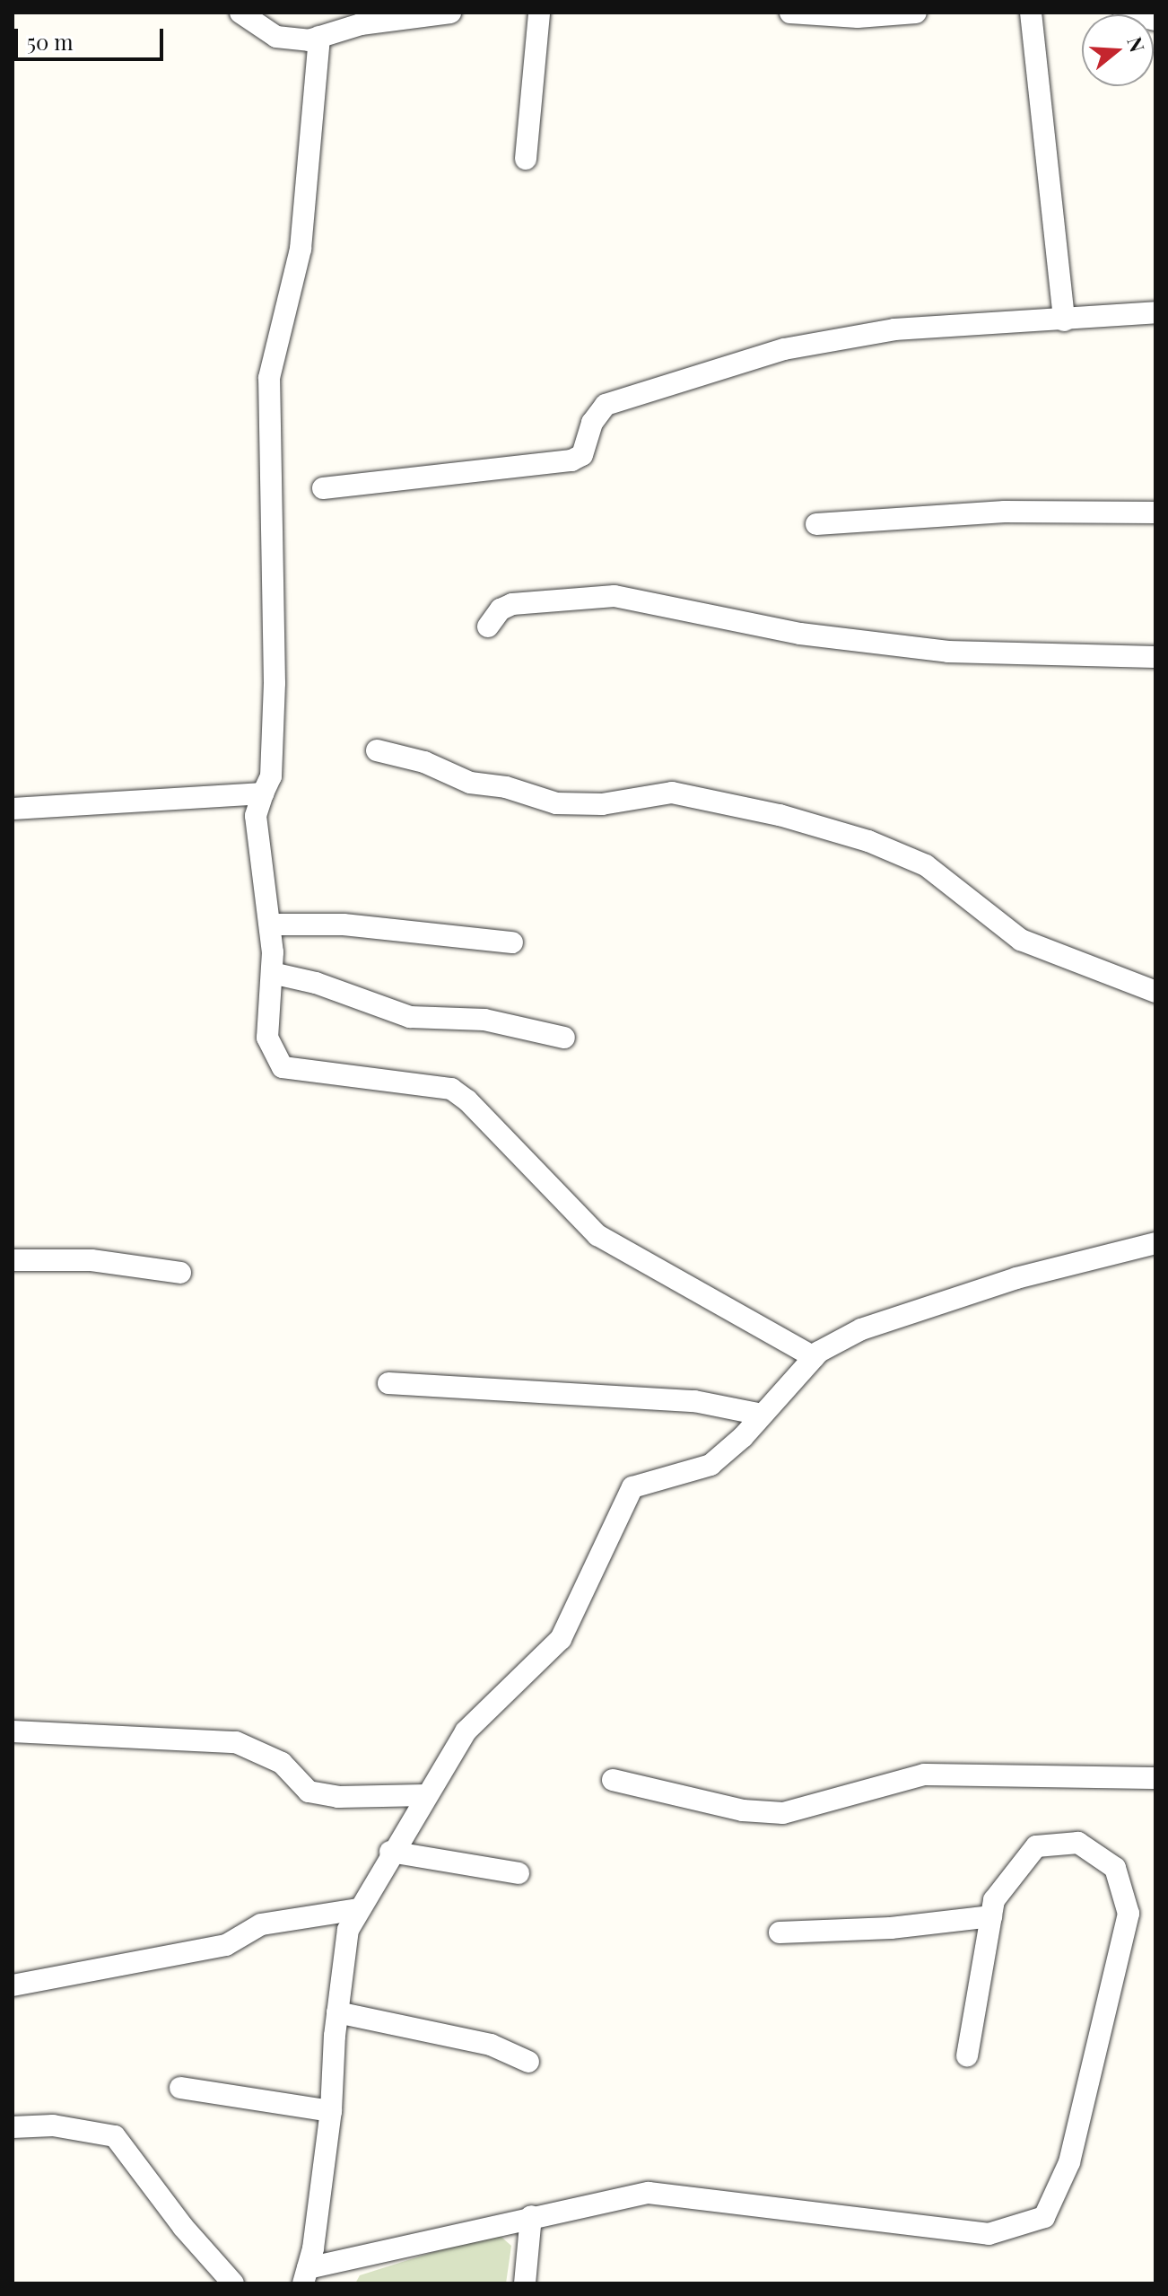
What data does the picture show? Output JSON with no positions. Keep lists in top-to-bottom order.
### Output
{
  "scale_bar": "50 m",
  "north": "right"
}
